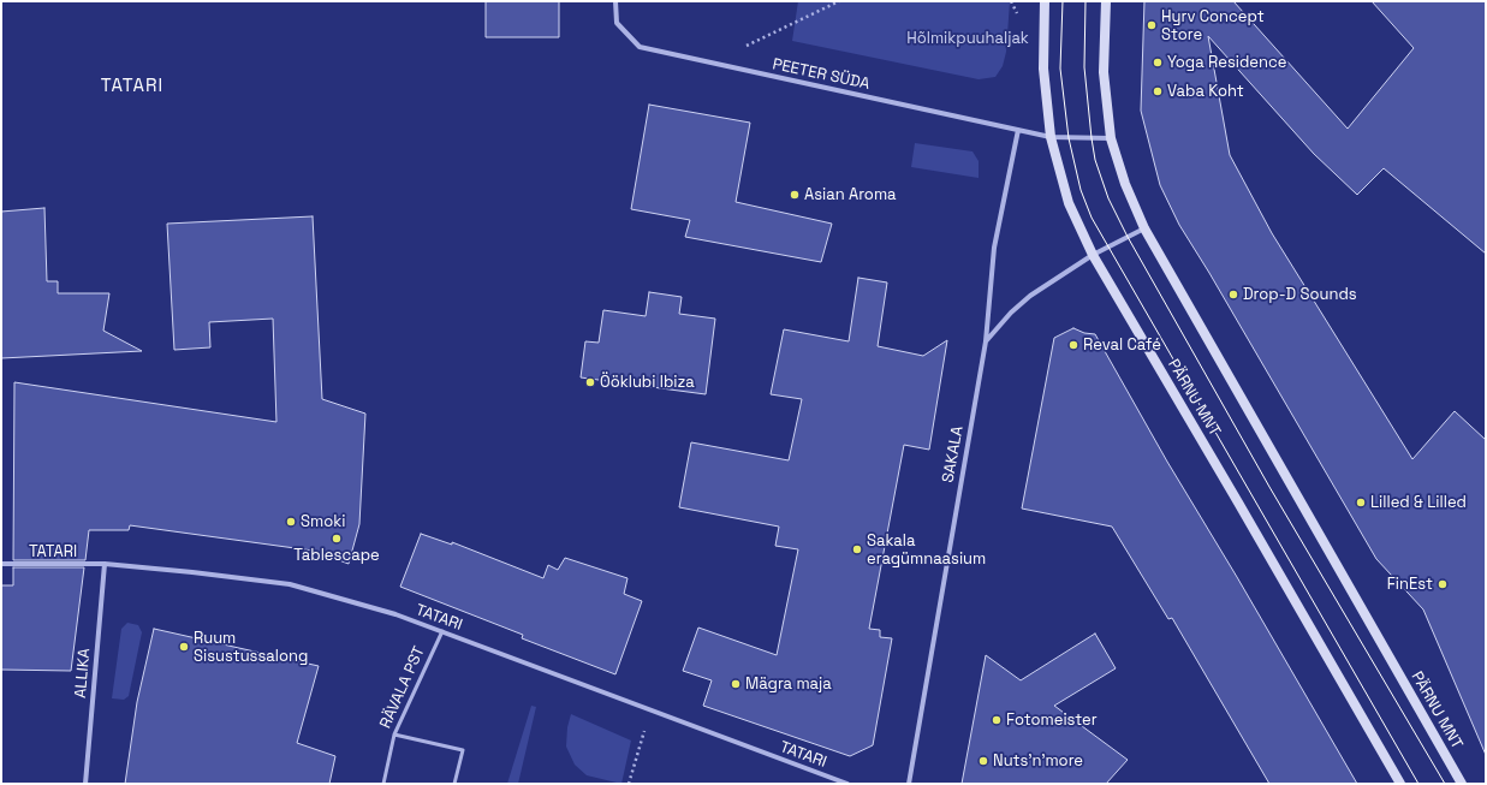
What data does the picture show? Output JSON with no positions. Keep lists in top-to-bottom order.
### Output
{
  "streets": {
    "main road": ["PÄRNU MNT"],
    "street": [
      "PEETER SÜDA",
      "SAKALA",
      "TATARI",
      "ALLIKA"
    ],
    "lane": ["RÄVALA PST"]
  },
  "crossings": [
    ["PEETER SÜDA", "PÄRNU MNT"],
    ["PEETER SÜDA", "SAKALA"],
    ["TATARI", "ALLIKA"],
    ["TATARI", "RÄVALA PST"]
  ],
  "districts": ["TATARI"],
  "parks": ["Hõlmikpuuhaljak"],
  "places": [
    "Hyrv Concept Store",
    "Yoga Residence",
    "Vaba Koht",
    "Asian Aroma",
    "Drop-D Sounds",
    "Reval Café",
    "Ööklubi Ibiza",
    "Lilled & Lilled",
    "Smoki",
    "Tablescape",
    "Sakala eragümnaasium",
    "FinEst",
    "Ruum Sisustussalong",
    "Mägra maja",
    "Fotomeister",
    "Nuts'n'more"
  ]
}
